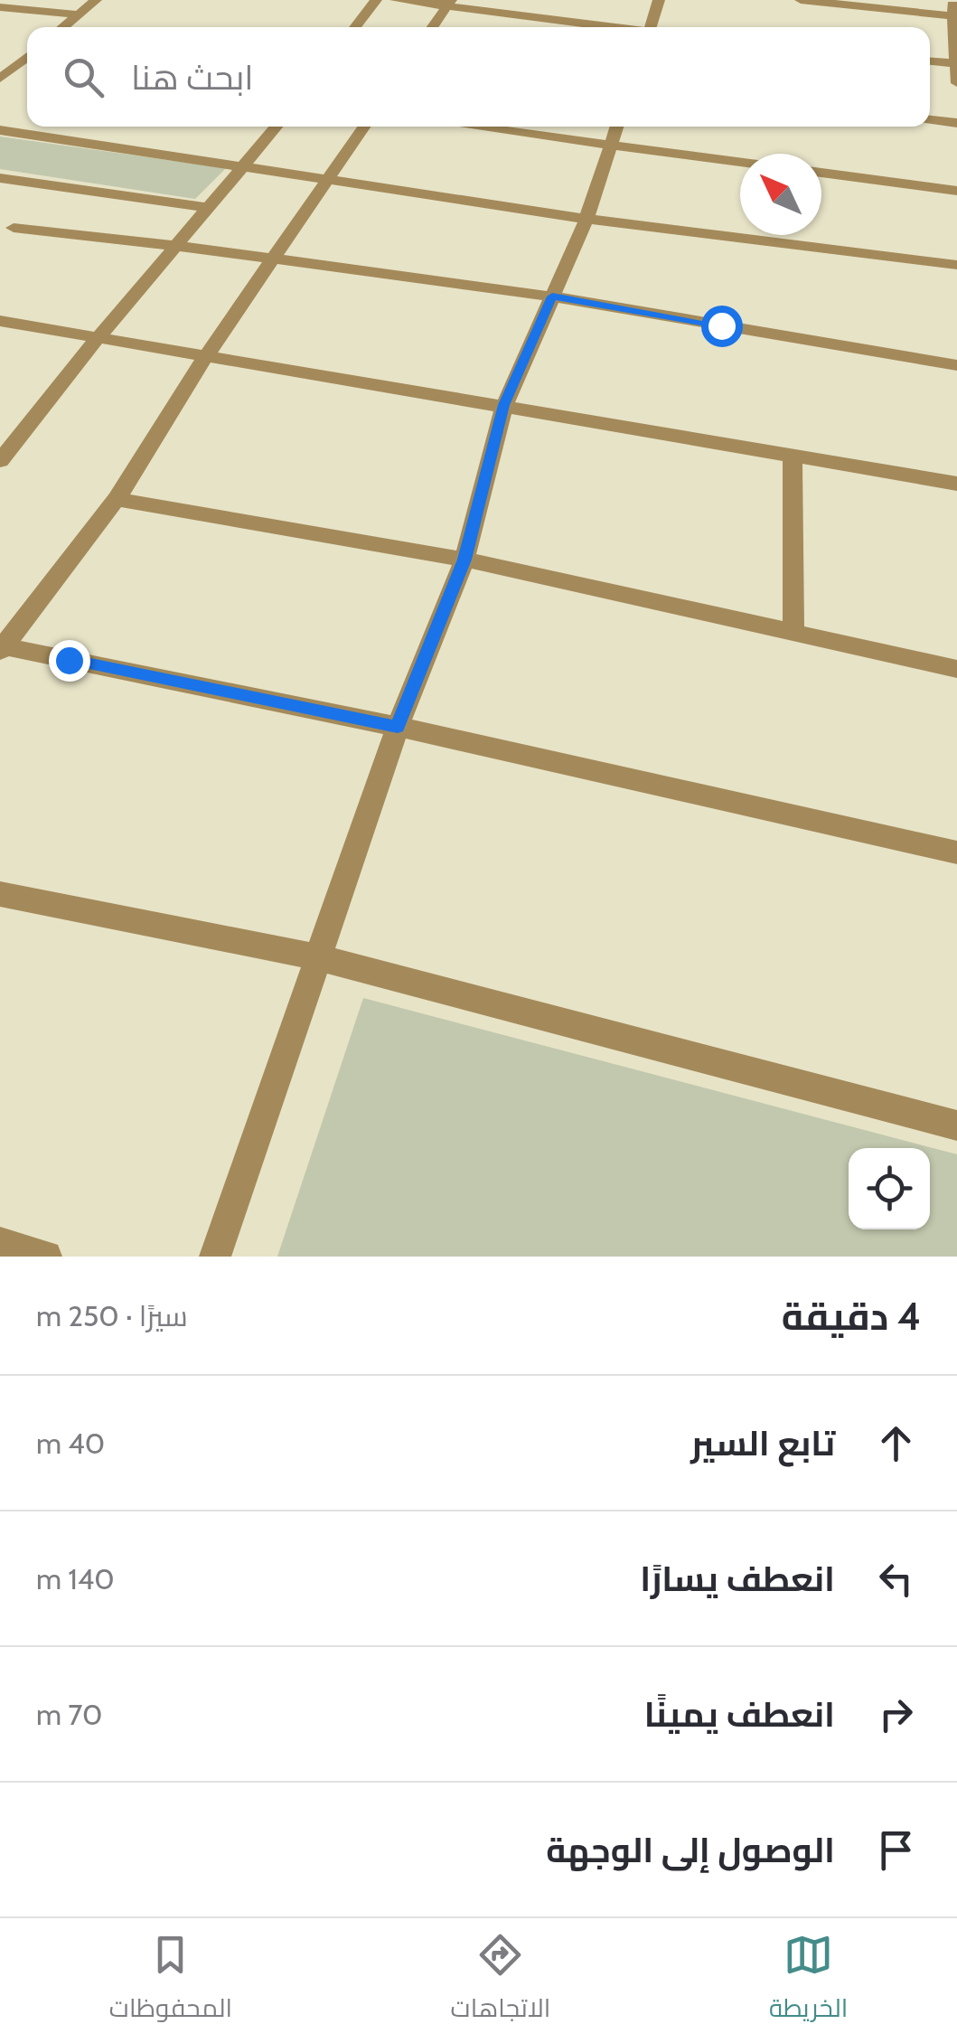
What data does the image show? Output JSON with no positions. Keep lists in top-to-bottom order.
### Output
{
  "north": "top left",
  "page": {
    "search": "ابحث هنا",
    "heading": ["4 دقيقة", "سيرًا · 250 m"],
    "list": [
      ["تابع السير", "40 m"],
      ["انعطف يسارًا", "140 m"],
      ["انعطف يمينًا", "70 m"],
      "الوصول إلى الوجهة"
    ],
    "nav": ["الخريطة", "الاتجاهات", "المحفوظات"]
  }
}
